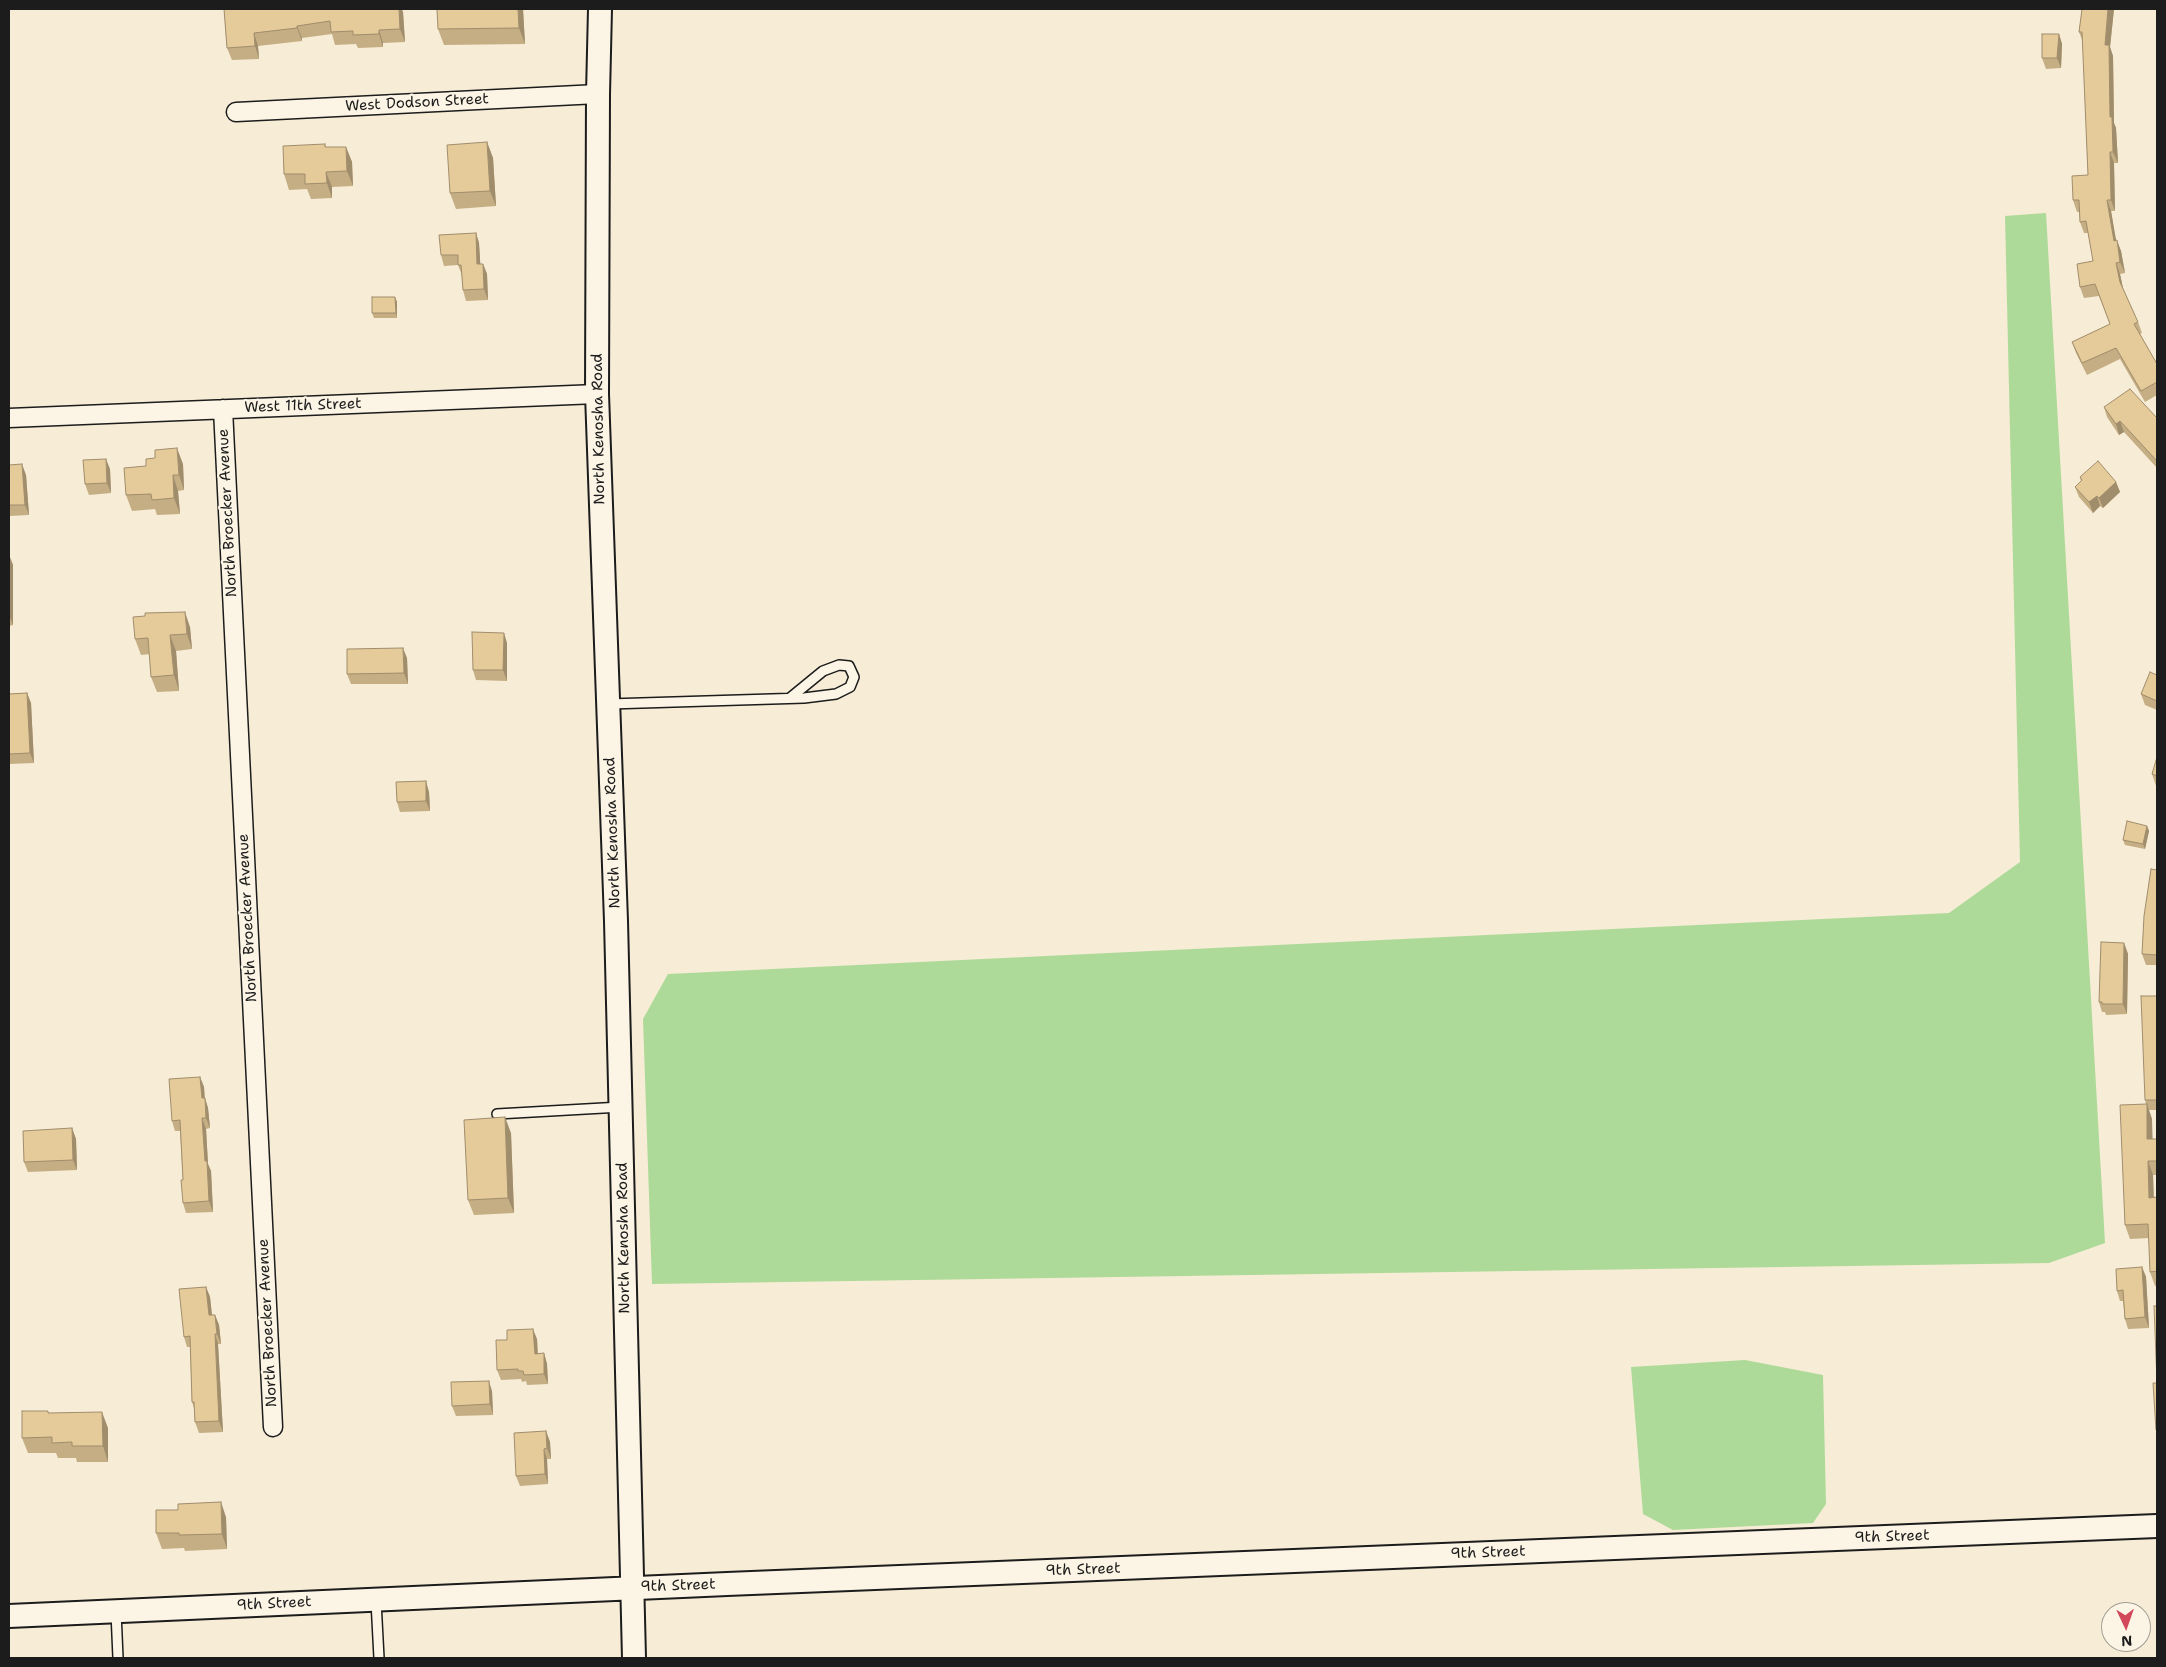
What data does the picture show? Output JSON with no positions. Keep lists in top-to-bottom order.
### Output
{
  "streets": {
    "street": [
      "West Dodson Street",
      "West 11th Street",
      "North Kenosha Road",
      "North Broecker Avenue",
      "9th Street"
    ]
  },
  "crossings": [
    ["West Dodson Street", "North Kenosha Road"],
    ["West 11th Street", "North Kenosha Road"],
    ["West 11th Street", "North Broecker Avenue"],
    ["North Kenosha Road", "9th Street"]
  ],
  "north": "bottom"
}
